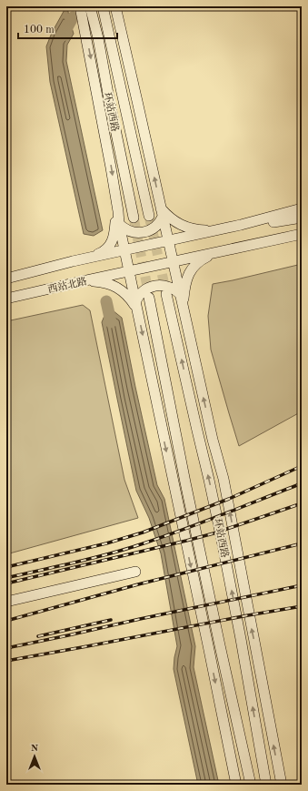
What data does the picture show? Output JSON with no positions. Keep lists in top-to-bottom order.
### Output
{
  "streets": {
    "main road": ["环站西路", "西站北路"]
  },
  "scale_bar": "100 m",
  "north": "top"
}
